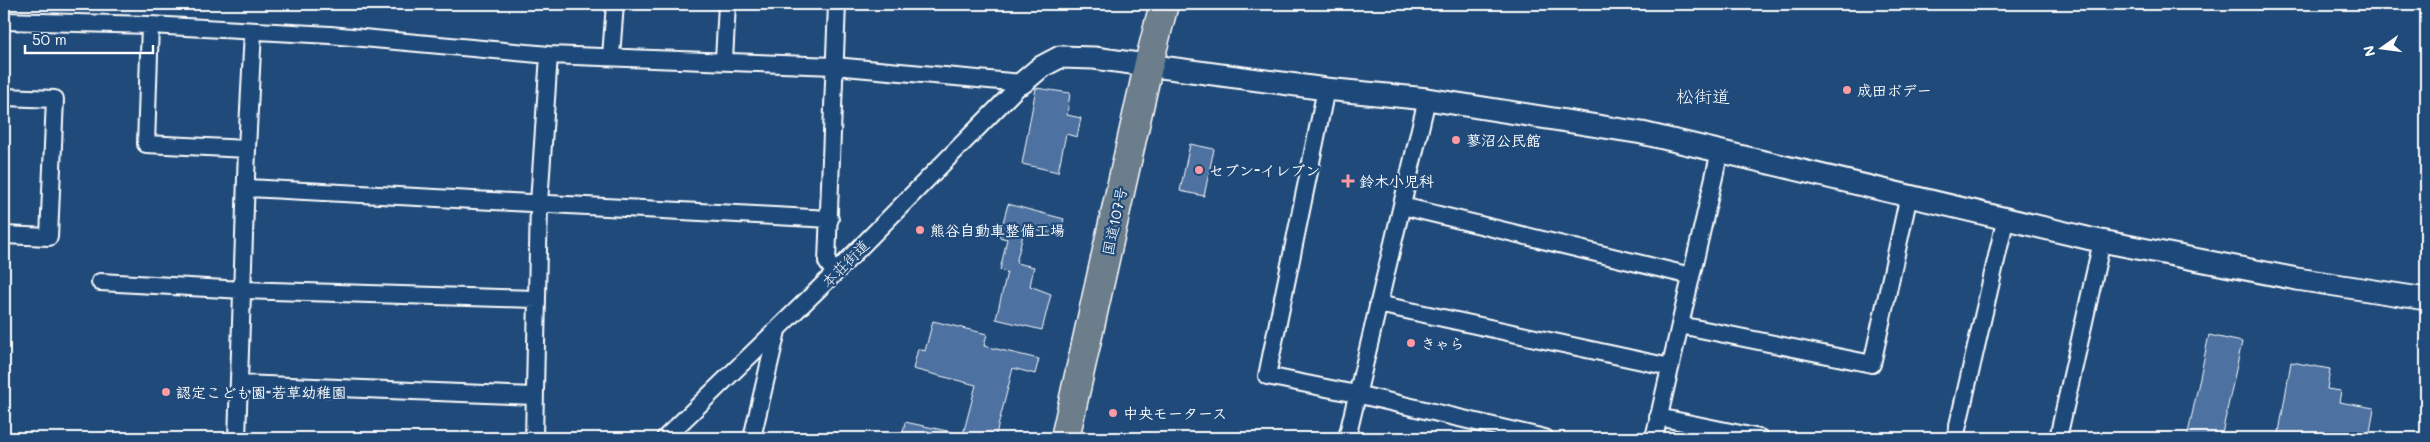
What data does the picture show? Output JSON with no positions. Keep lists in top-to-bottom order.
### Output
{
  "streets": {
    "highway": ["国道107号"],
    "street": ["本荘街道"]
  },
  "districts": ["松街道"],
  "places": {
    "other": [
      "成田ボデー",
      "蓼沼公民館",
      "セブン-イレブン",
      "熊谷自動車整備工場",
      "きゃら",
      "認定こども園 若草幼稚園",
      "中央モータース"
    ],
    "health": ["鈴木小児科"]
  },
  "scale_bar": "50 m",
  "north": "left"
}
